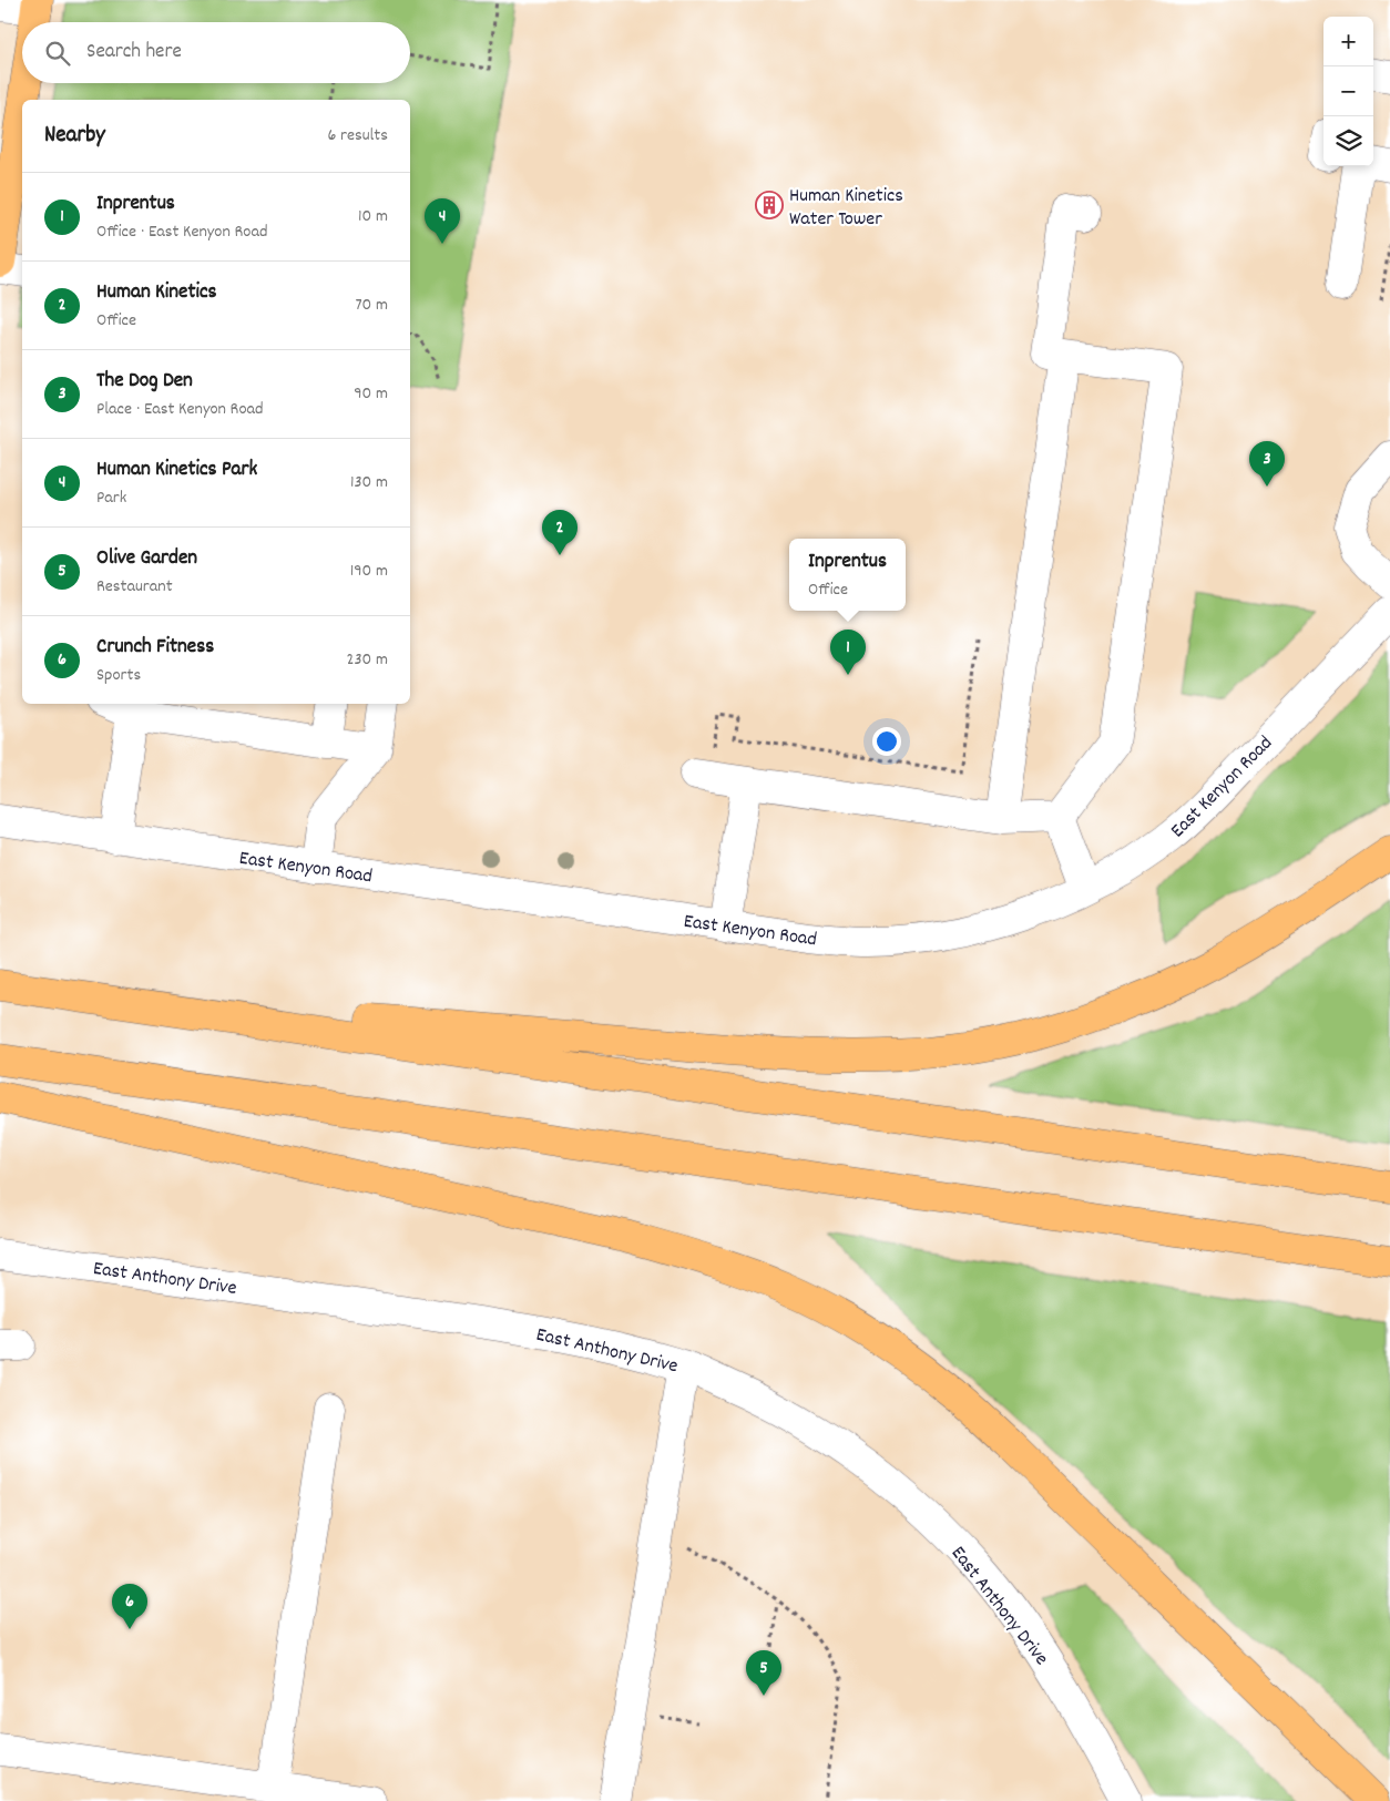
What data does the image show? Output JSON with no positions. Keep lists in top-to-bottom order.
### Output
{
  "streets": {
    "street": ["East Kenyon Road", "East Anthony Drive"]
  },
  "places": {
    "building": ["Human Kinetics Water Tower"]
  },
  "page": {
    "map_buttons": ["+", "−"],
    "search": "Search here",
    "heading": ["Nearby", "6 results"],
    "list": [
      {
        "mark": "1",
        "name": "Inprentus",
        "note": "Office · East Kenyon Road",
        "value": "10 m"
      },
      {
        "mark": "2",
        "name": "Human Kinetics",
        "note": "Office",
        "value": "70 m"
      },
      {
        "mark": "3",
        "name": "The Dog Den",
        "note": "Place · East Kenyon Road",
        "value": "90 m"
      },
      {
        "mark": "4",
        "name": "Human Kinetics Park",
        "note": "Park",
        "value": "130 m"
      },
      {
        "mark": "5",
        "name": "Olive Garden",
        "note": "Restaurant",
        "value": "190 m"
      },
      {
        "mark": "6",
        "name": "Crunch Fitness",
        "note": "Sports",
        "value": "230 m"
      }
    ],
    "pins": [
      "4",
      "3",
      "2",
      "1",
      "6",
      "5"
    ],
    "popup": ["Inprentus", "Office"]
  }
}
